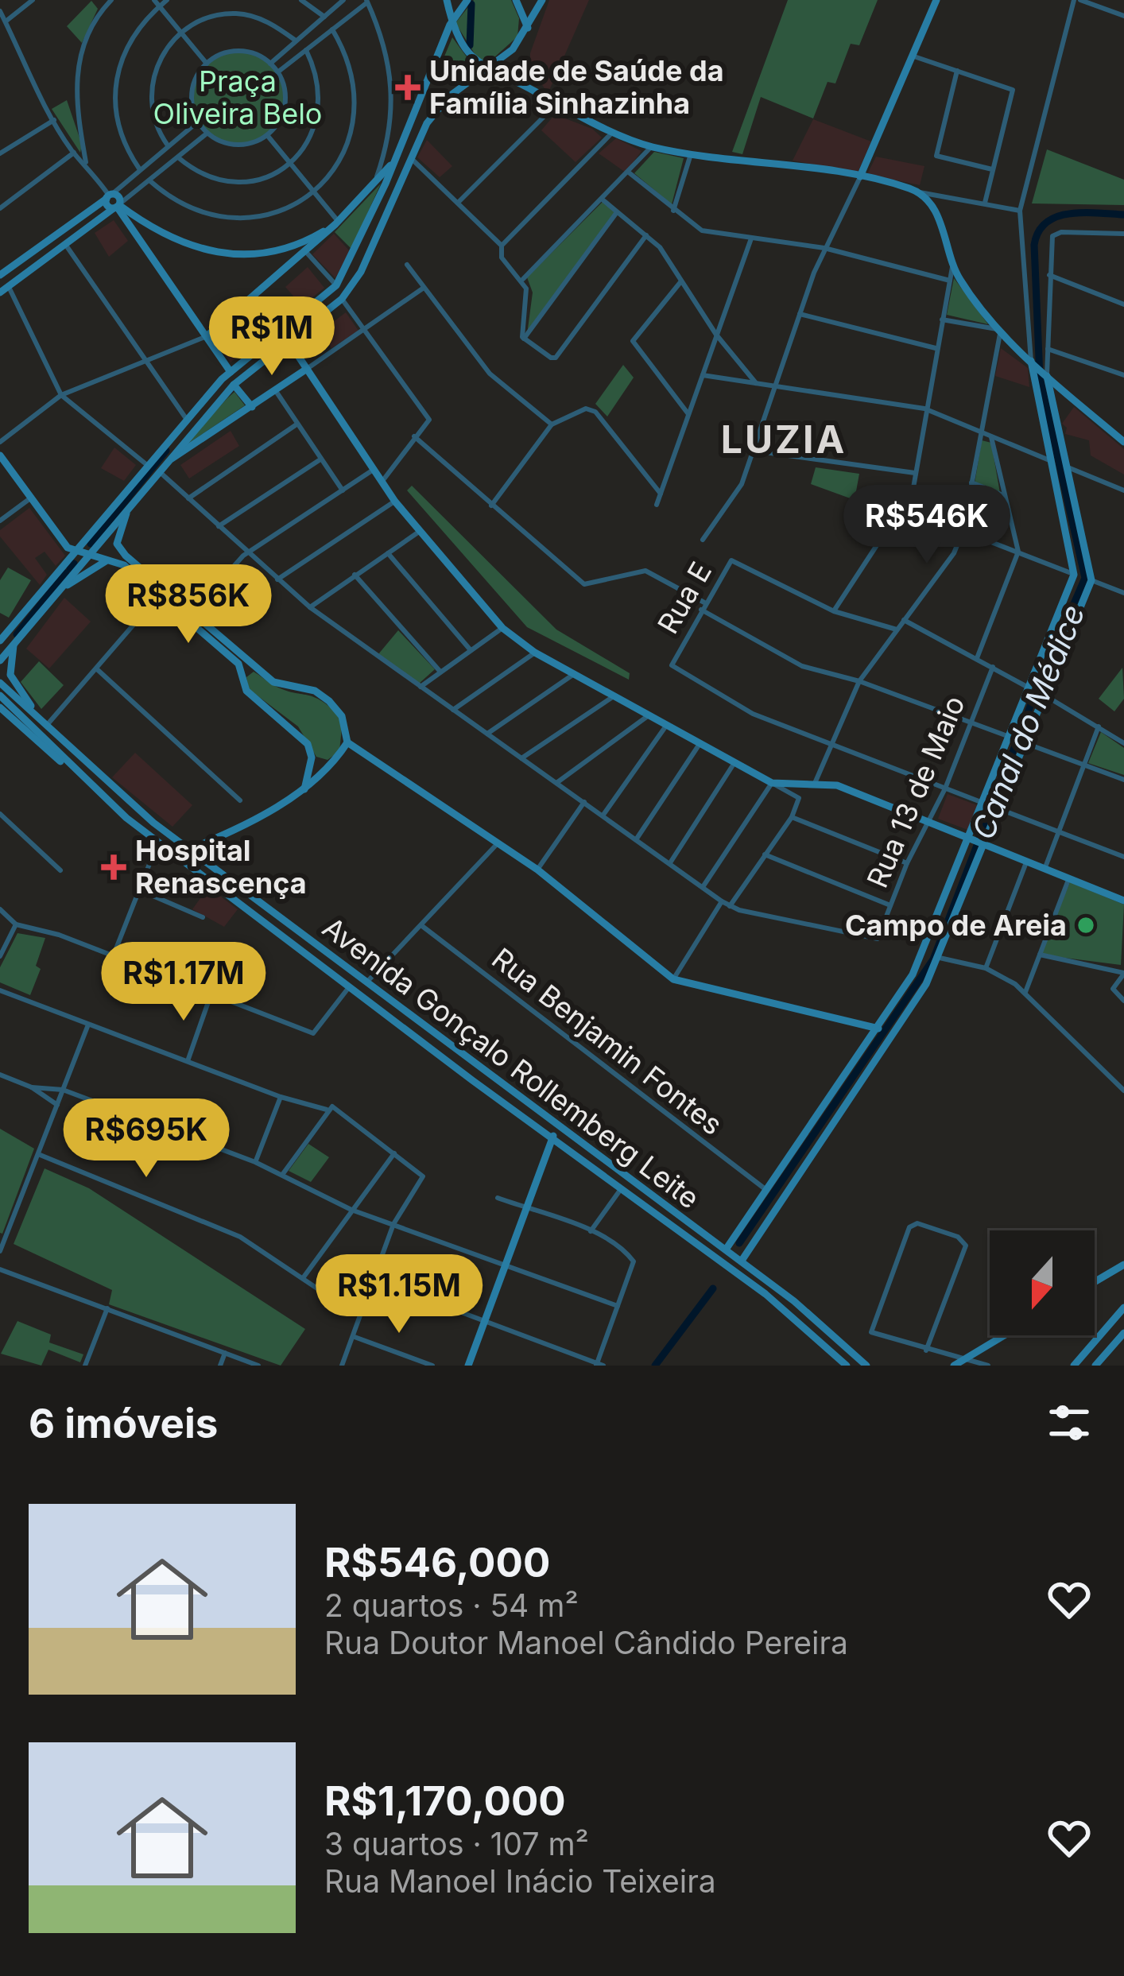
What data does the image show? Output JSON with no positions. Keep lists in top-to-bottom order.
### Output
{
  "streets": {
    "street": [
      "Rua E",
      "Rua 13 de Maio",
      "Rua Benjamin Fontes",
      "Avenida Gonçalo Rollemberg Leite"
    ]
  },
  "districts": ["LUZIA"],
  "water": ["Canal do Médice"],
  "parks": ["Praça Oliveira Belo"],
  "places": {
    "health": ["Unidade de Saúde da Família Sinhazinha", "Hospital Renascença"],
    "other": ["Campo de Areia"]
  },
  "north": "bottom",
  "page": {
    "price": [
      "R$1M",
      "R$546K",
      "R$856K",
      "R$1.17M",
      "R$695K",
      "R$1.15M"
    ],
    "heading": "6 imóveis",
    "list": [
      {
        "name": "R$546,000",
        "note": "2 quartos · 54 m² · Rua Doutor Manoel Cândido Pereira"
      },
      {
        "name": "R$1,170,000",
        "note": "3 quartos · 107 m² · Rua Manoel Inácio Teixeira"
      }
    ]
  }
}
